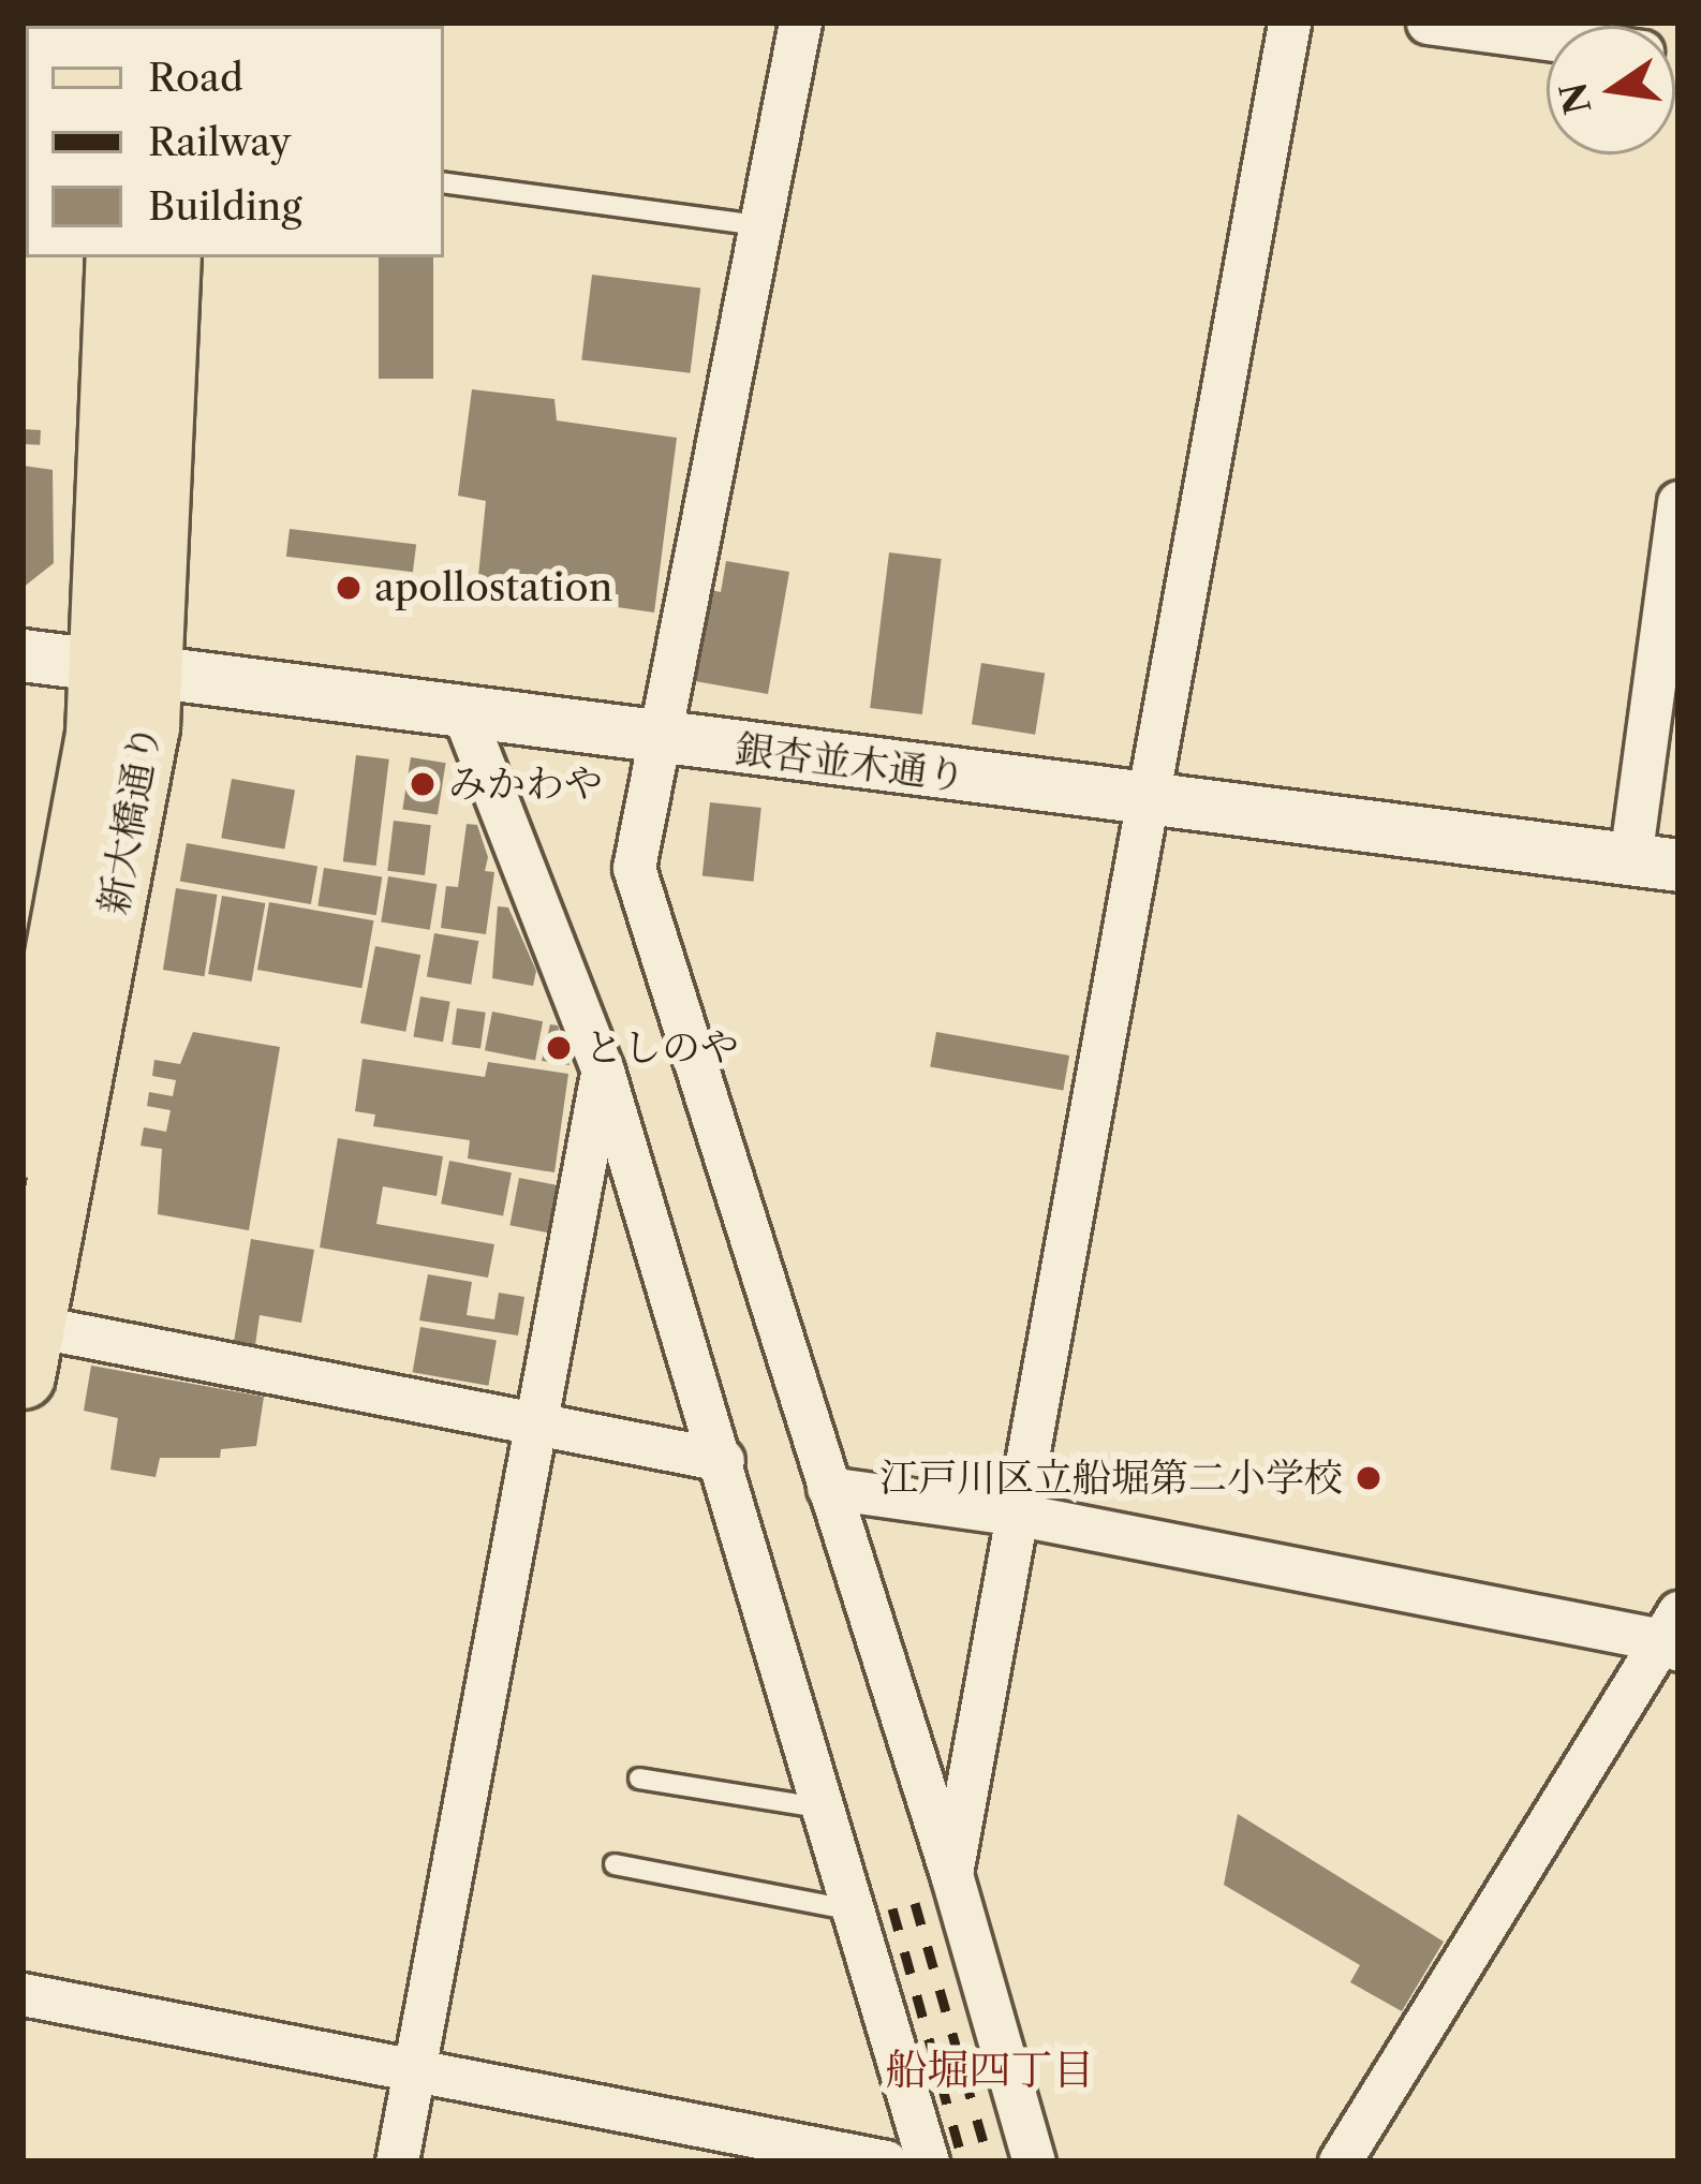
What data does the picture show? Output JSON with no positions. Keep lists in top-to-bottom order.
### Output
{
  "streets": {
    "main road": ["新大橋通り"],
    "street": ["銀杏並木通り"]
  },
  "crossings": [
    ["銀杏並木通り", "新大橋通り"]
  ],
  "districts": ["船堀四丁目"],
  "places": [
    "apollostation",
    "みかわや",
    "としのや",
    "江戸川区立船堀第二小学校"
  ],
  "legend": ["Road", "Railway", "Building"],
  "north": "left"
}
